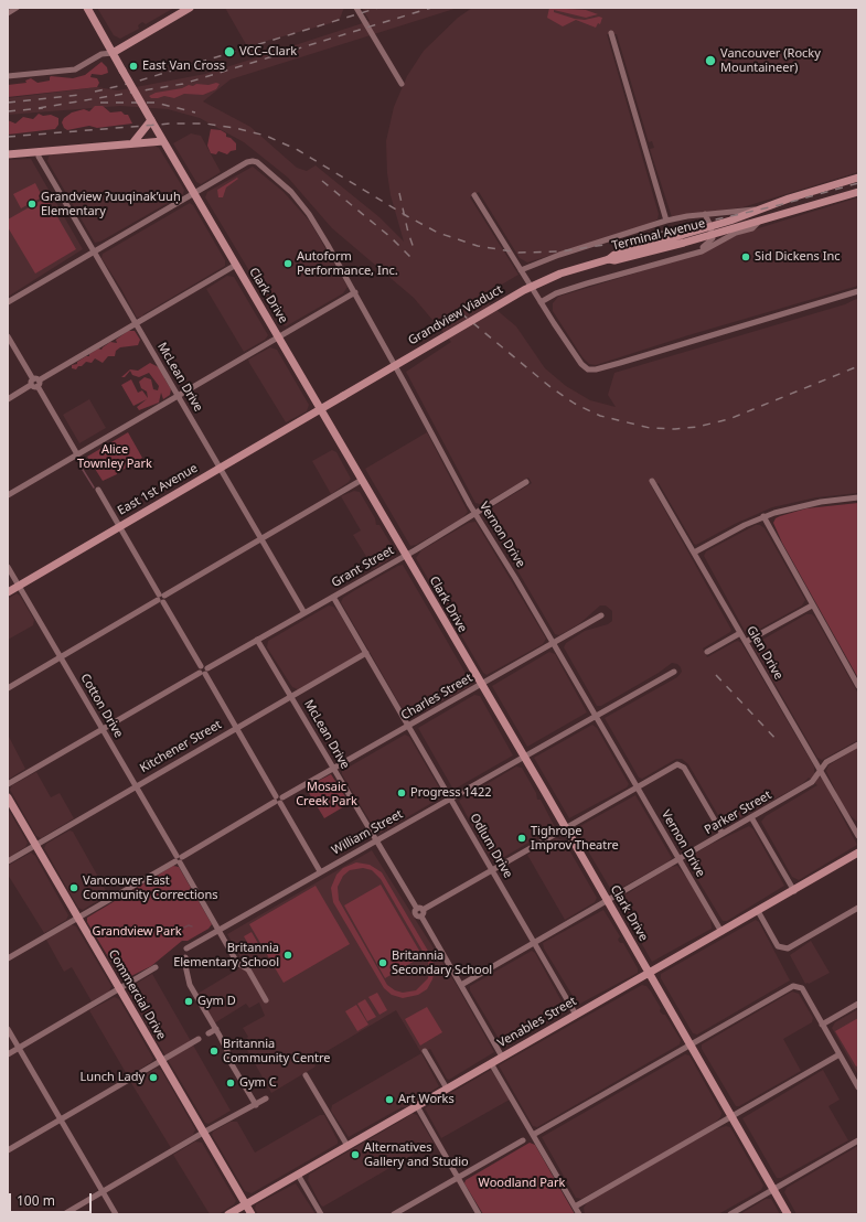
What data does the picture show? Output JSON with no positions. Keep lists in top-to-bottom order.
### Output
{
  "streets": {
    "main road": [
      "Terminal Avenue",
      "Clark Drive",
      "Grandview Viaduct",
      "East 1st Avenue",
      "Commercial Drive",
      "Venables Street"
    ],
    "street": [
      "McLean Drive",
      "Vernon Drive",
      "Grant Street",
      "Glen Drive",
      "Charles Street",
      "Cotton Drive",
      "Kitchener Street",
      "Parker Street",
      "William Street",
      "Odlum Drive"
    ]
  },
  "crossings": [
    ["Terminal Avenue", "Grandview Viaduct"],
    ["Clark Drive", "Grandview Viaduct"],
    ["Clark Drive", "East 1st Avenue"],
    ["Clark Drive", "Vernon Drive"],
    ["Clark Drive", "Grant Street"],
    ["Clark Drive", "Charles Street"],
    ["Clark Drive", "Parker Street"],
    ["Clark Drive", "William Street"],
    ["Clark Drive", "Venables Street"],
    ["Grandview Viaduct", "East 1st Avenue"],
    ["McLean Drive", "East 1st Avenue"],
    ["McLean Drive", "Grant Street"],
    ["McLean Drive", "Charles Street"],
    ["McLean Drive", "Kitchener Street"],
    ["McLean Drive", "Parker Street"],
    ["McLean Drive", "William Street"],
    ["McLean Drive", "Venables Street"],
    ["East 1st Avenue", "Cotton Drive"],
    ["Vernon Drive", "Grant Street"],
    ["Vernon Drive", "Charles Street"],
    ["Vernon Drive", "Parker Street"],
    ["Vernon Drive", "William Street"],
    ["Vernon Drive", "Venables Street"],
    ["Grant Street", "Cotton Drive"],
    ["Grant Street", "Odlum Drive"],
    ["Glen Drive", "Parker Street"],
    ["Charles Street", "Cotton Drive"],
    ["Charles Street", "Odlum Drive"],
    ["Charles Street", "Commercial Drive"],
    ["Cotton Drive", "Kitchener Street"],
    ["Cotton Drive", "William Street"],
    ["Kitchener Street", "Odlum Drive"],
    ["Kitchener Street", "Commercial Drive"],
    ["Parker Street", "Odlum Drive"],
    ["William Street", "Odlum Drive"],
    ["Odlum Drive", "Venables Street"],
    ["Commercial Drive", "Venables Street"]
  ],
  "parks": [
    "Alice Townley Park",
    "Mosaic Creek Park",
    "Grandview Park",
    "Woodland Park"
  ],
  "places": [
    "VCC–Clark",
    "Vancouver (Rocky Mountaineer)",
    "East Van Cross",
    "Grandview ʔuuqinak’uuḥ Elementary",
    "Sid Dickens Inc",
    "Autoform Performance, Inc.",
    "Progress 1422",
    "Tighrope Improv Theatre",
    "Vancouver East Community Corrections",
    "Britannia Elementary School",
    "Britannia Secondary School",
    "Gym D",
    "Britannia Community Centre",
    "Lunch Lady",
    "Gym C",
    "Art Works",
    "Alternatives Gallery and Studio"
  ],
  "scale_bar": "100 m"
}
